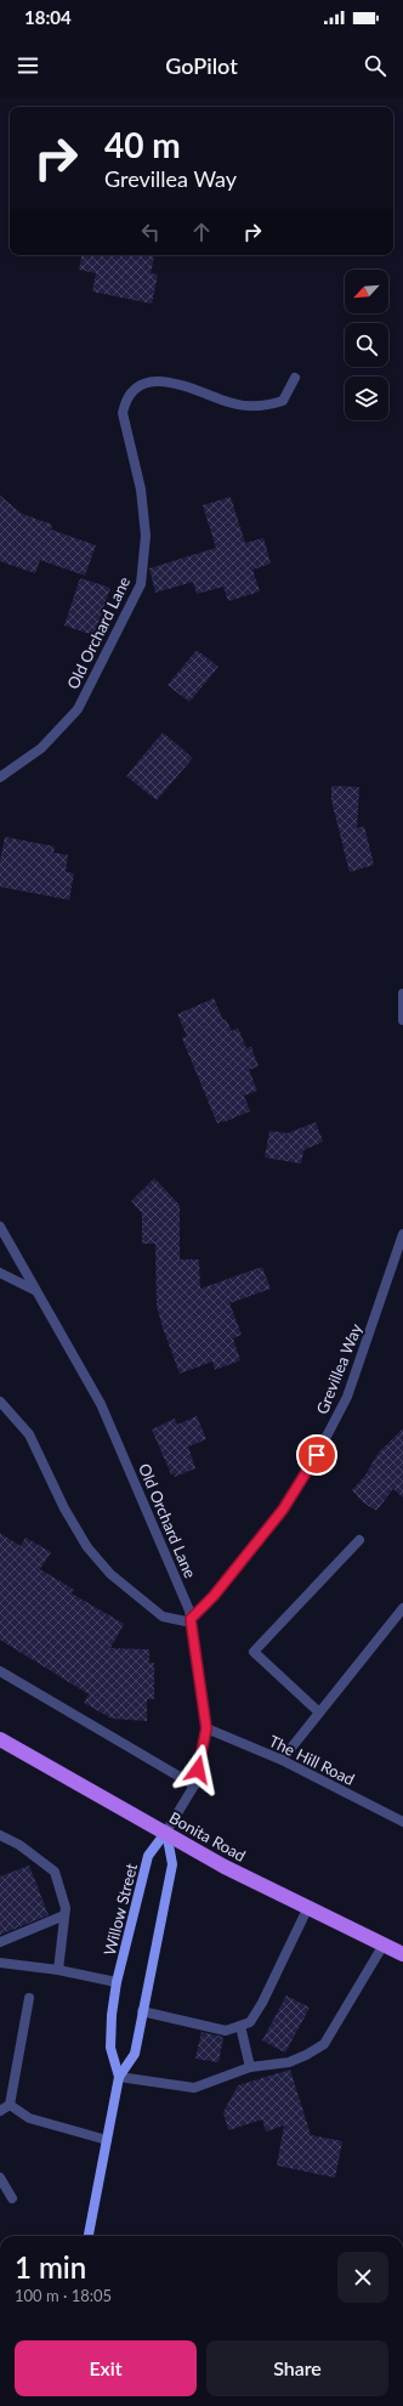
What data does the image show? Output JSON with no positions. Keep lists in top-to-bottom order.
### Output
{
  "streets": {
    "main road": ["Bonita Road", "Willow Street"],
    "street": ["Old Orchard Lane", "Grevillea Way", "The Hill Road"]
  },
  "crossings": [
    ["Old Orchard Lane", "Grevillea Way"],
    ["Old Orchard Lane", "The Hill Road"],
    ["Old Orchard Lane", "Bonita Road"],
    ["Old Orchard Lane", "Willow Street"],
    ["Bonita Road", "Willow Street"]
  ],
  "north": "bottom left",
  "page": {
    "status": "18:04",
    "header": "GoPilot",
    "turn": ["40 m", "Grevillea Way"],
    "heading": ["1 min", "100 m · 18:05"],
    "buttons": ["Exit", "Share"]
  }
}
